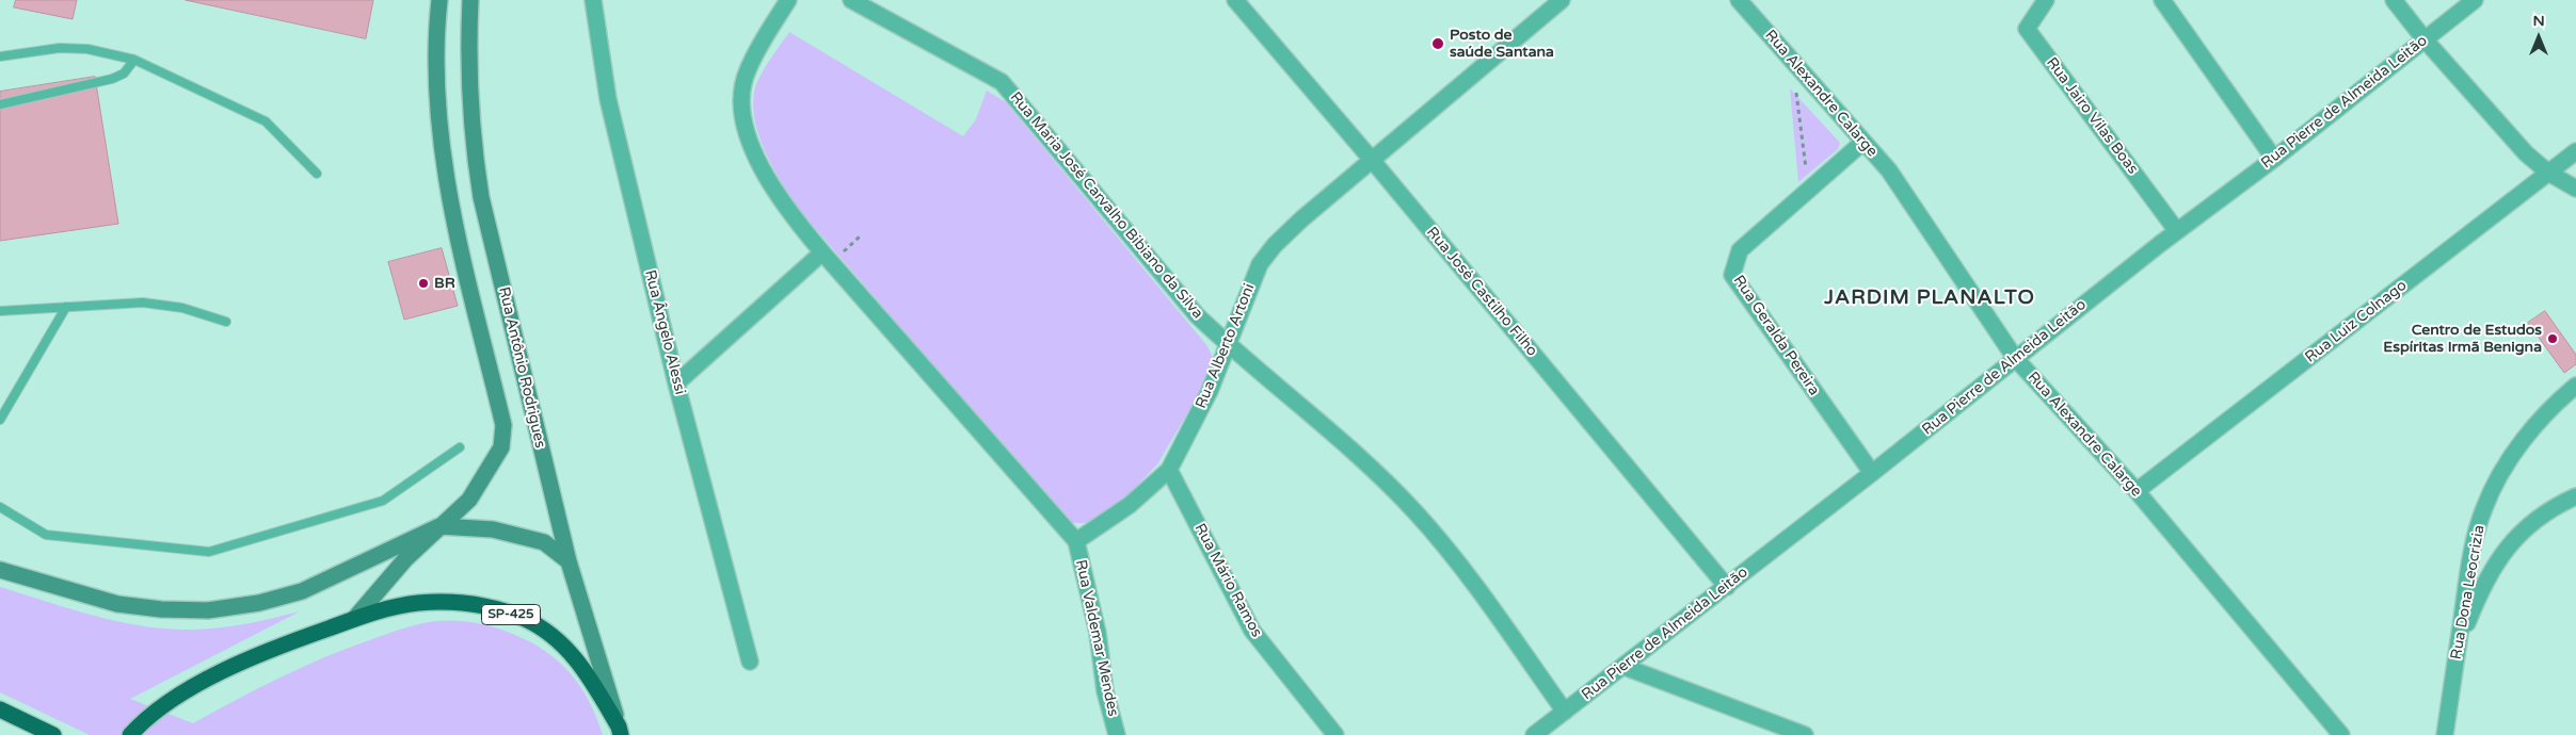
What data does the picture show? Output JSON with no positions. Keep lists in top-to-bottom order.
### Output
{
  "streets": {
    "highway": ["SP-425"],
    "street": [
      "Rua Alexandre Calarge",
      "Rua Pierre de Almeida Leitão",
      "Rua Jairo Vilas Boas",
      "Rua Maria José Carvalho Bibiano da Silva",
      "Rua José Castilho Filho",
      "Rua Luiz Colnago",
      "Rua Ângelo Alessi",
      "Rua Geralda Pereira",
      "Rua Alberto Artoni",
      "Rua Antônio Rodrigues",
      "Rua Mário Ramos",
      "Rua Dona Leocrizia",
      "Rua Valdemar Mendes"
    ]
  },
  "crossings": [
    ["Rua Alexandre Calarge", "Rua Pierre de Almeida Leitão"],
    ["Rua Alexandre Calarge", "Rua Luiz Colnago"],
    ["Rua Alexandre Calarge", "Rua Geralda Pereira"],
    ["Rua Pierre de Almeida Leitão", "Rua Jairo Vilas Boas"],
    ["Rua Pierre de Almeida Leitão", "Rua Maria José Carvalho Bibiano da Silva"],
    ["Rua Pierre de Almeida Leitão", "Rua José Castilho Filho"],
    ["Rua Pierre de Almeida Leitão", "Rua Geralda Pereira"],
    ["Rua Maria José Carvalho Bibiano da Silva", "Rua Alberto Artoni"],
    ["Rua José Castilho Filho", "Rua Alberto Artoni"],
    ["Rua Alberto Artoni", "Rua Mário Ramos"],
    ["Rua Alberto Artoni", "Rua Valdemar Mendes"],
    ["Rua Antônio Rodrigues", "SP-425"]
  ],
  "districts": ["JARDIM PLANALTO"],
  "places": ["Posto de saúde Santana", "BR", "Centro de Estudos Espíritas Irmã Benigna"],
  "north": "top"
}
